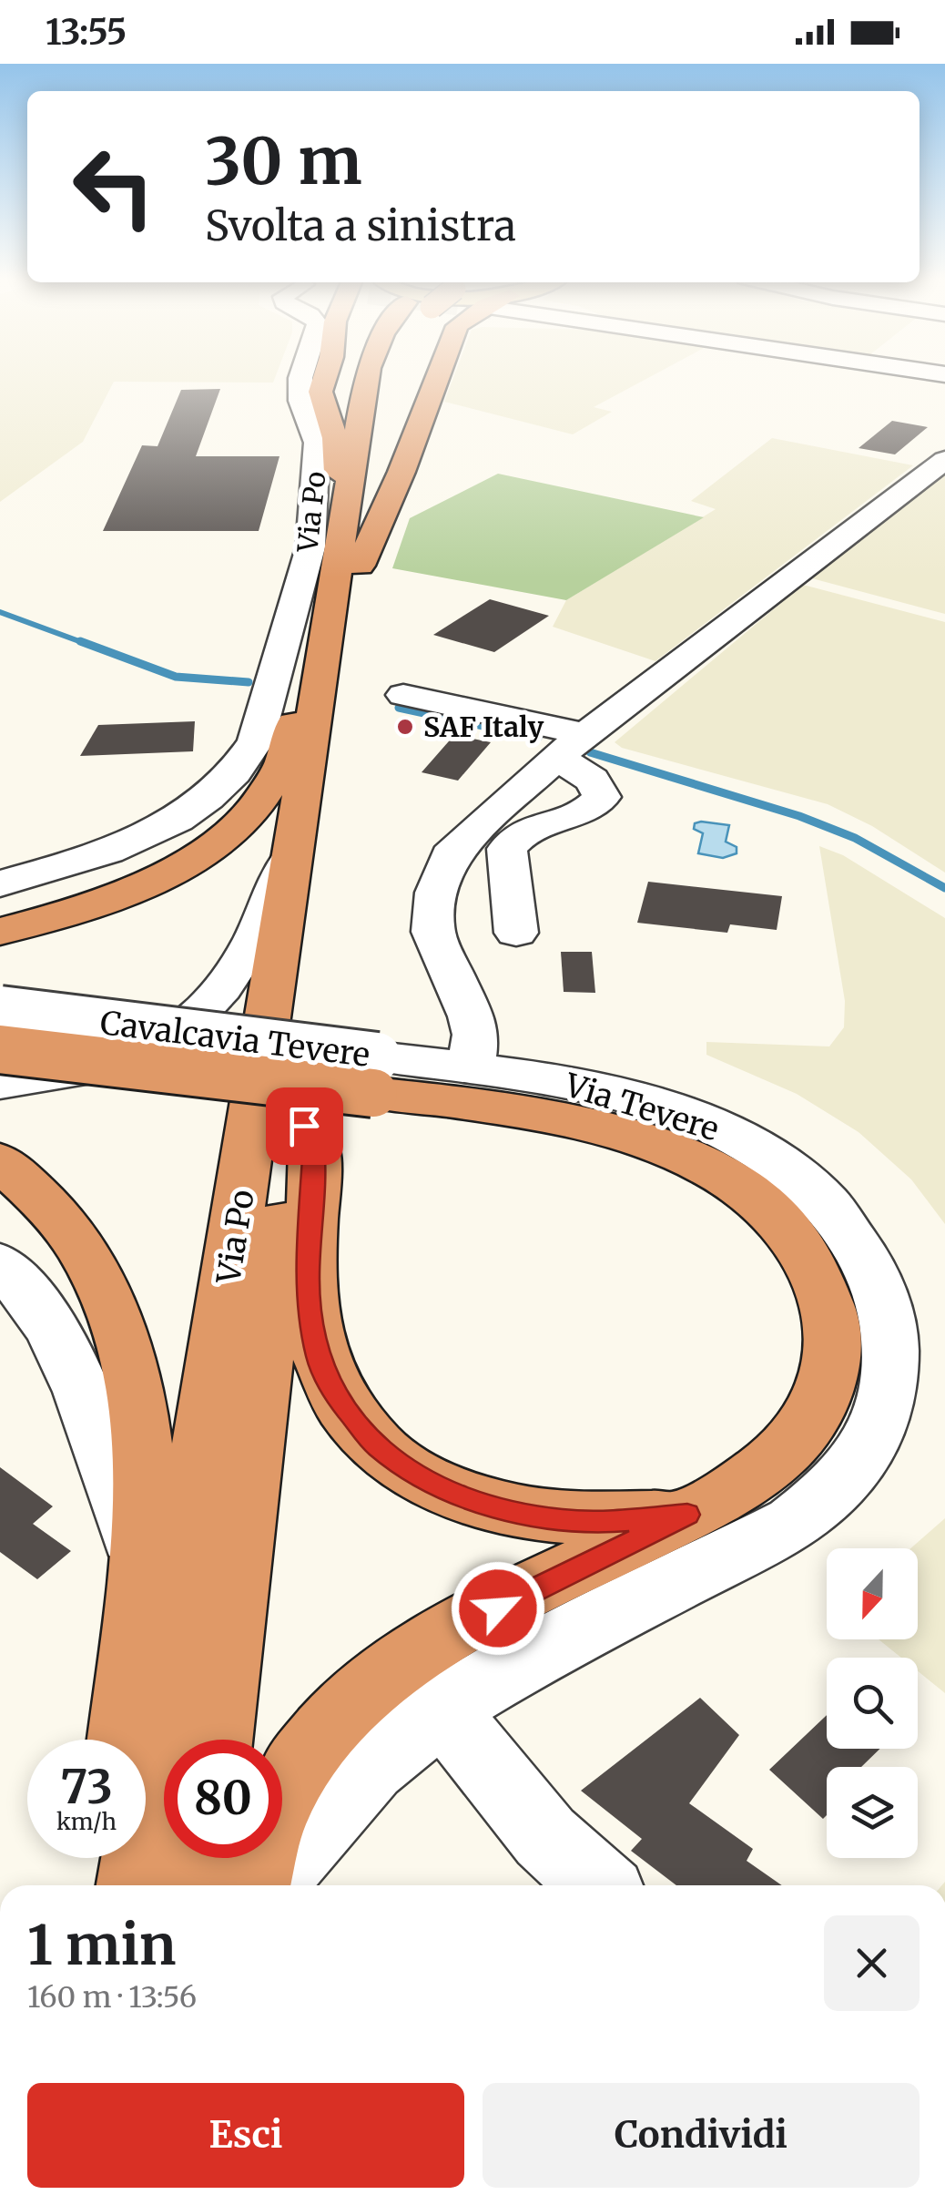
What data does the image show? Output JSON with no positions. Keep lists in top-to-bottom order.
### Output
{
  "streets": {
    "highway": ["Via Po"],
    "street": ["Cavalcavia Tevere", "Via Tevere"]
  },
  "crossings": [
    ["Cavalcavia Tevere", "Via Tevere"]
  ],
  "places": ["SAF Italy"],
  "north": "bottom",
  "page": {
    "status": "13:55",
    "turn": ["30 m", "Svolta a sinistra"],
    "speed": "73 km/h",
    "limit": "80",
    "heading": ["1 min", "160 m · 13:56"],
    "buttons": ["Esci", "Condividi"]
  }
}
